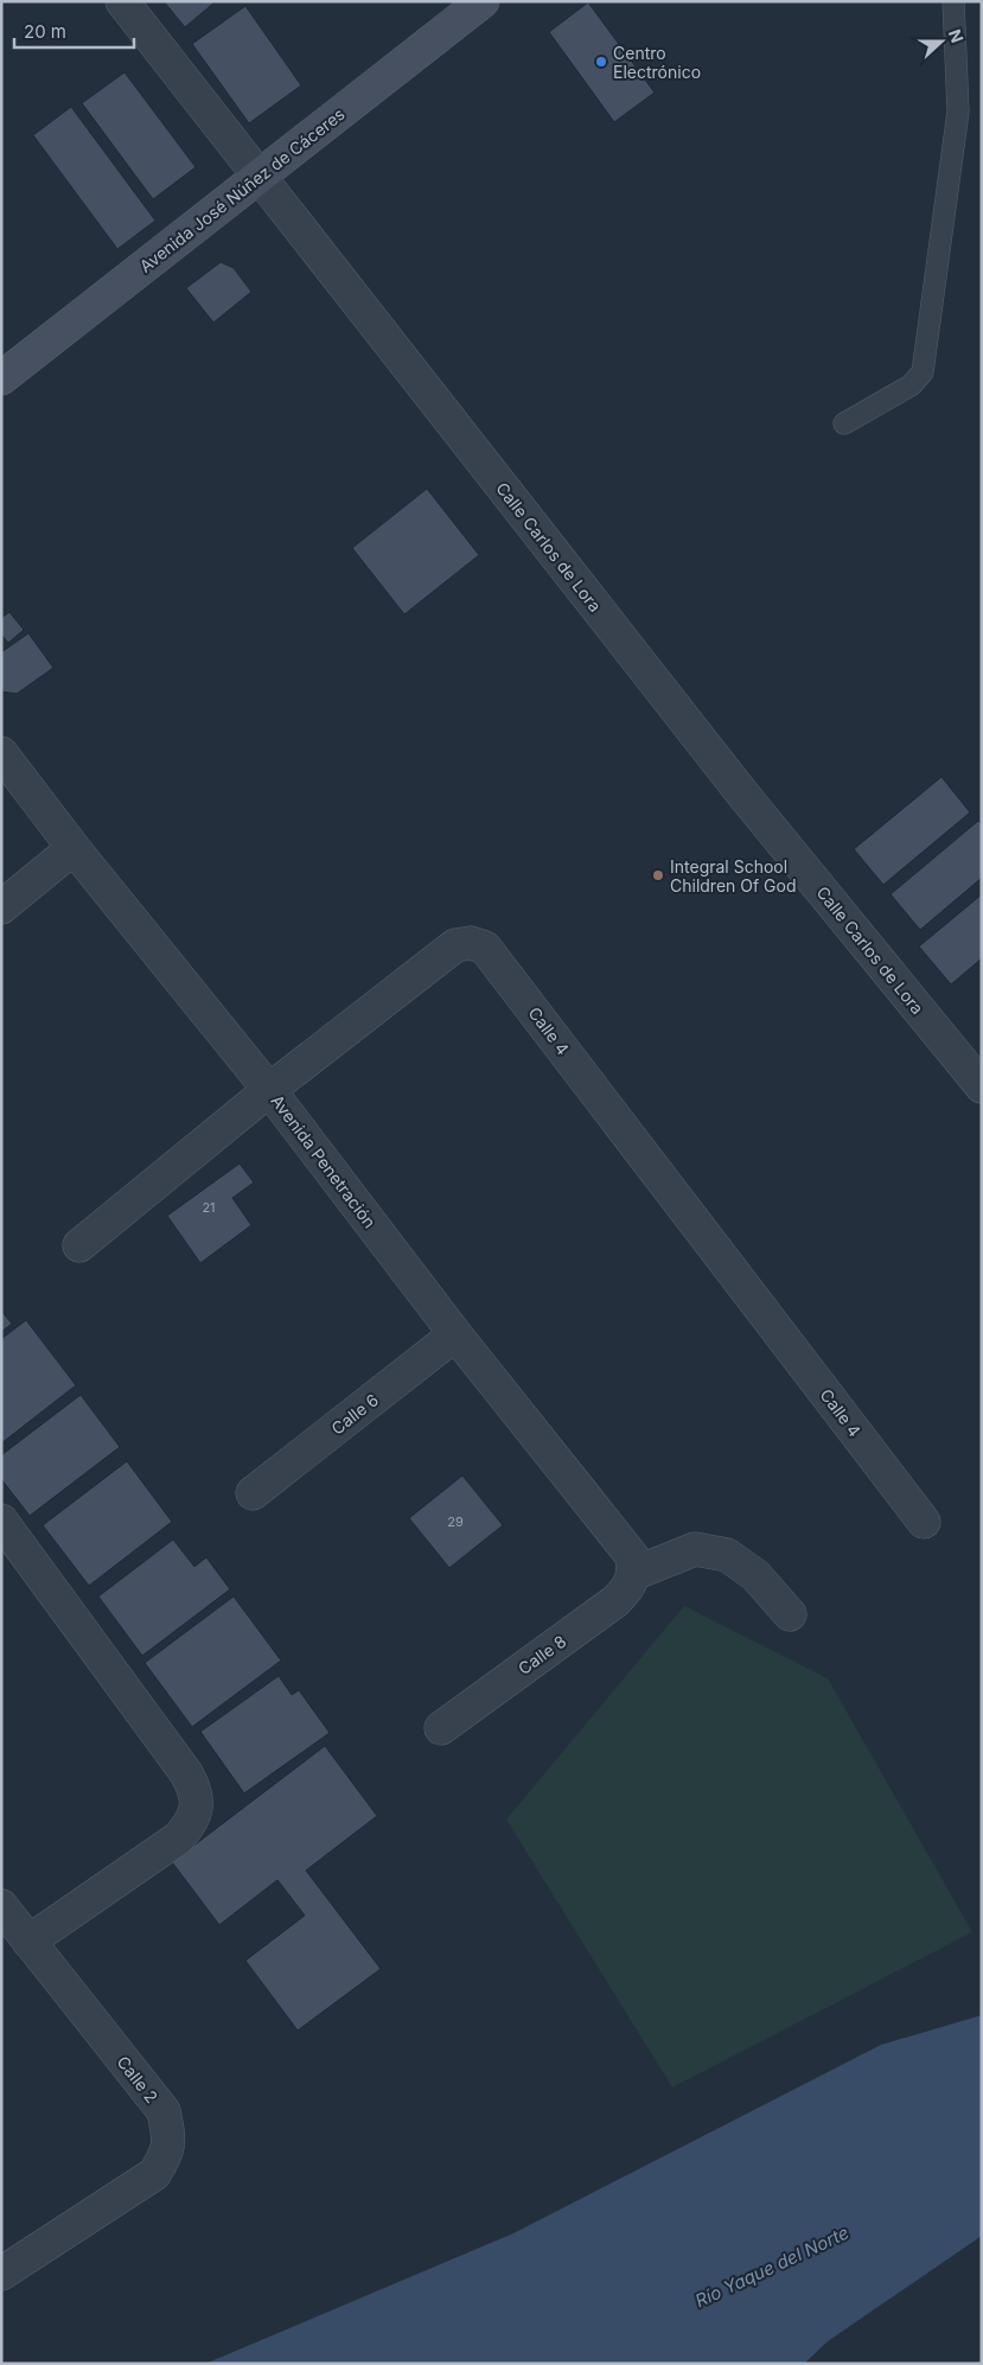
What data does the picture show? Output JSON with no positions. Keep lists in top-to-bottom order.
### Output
{
  "streets": {
    "main road": ["Avenida José Núñez de Cáceres"],
    "street": [
      "Calle Carlos de Lora",
      "Calle 4",
      "Avenida Penetración",
      "Calle 6",
      "Calle 8",
      "Calle 2"
    ]
  },
  "crossings": [
    ["Avenida José Núñez de Cáceres", "Calle Carlos de Lora"],
    ["Calle 4", "Avenida Penetración"],
    ["Avenida Penetración", "Calle 6"],
    ["Avenida Penetración", "Calle 8"]
  ],
  "water": ["Río Yaque del Norte"],
  "places": ["Centro Electrónico", "Integral School Children Of God"],
  "house_numbers": ["21", "29"],
  "scale_bar": "20 m",
  "north": "right"
}
